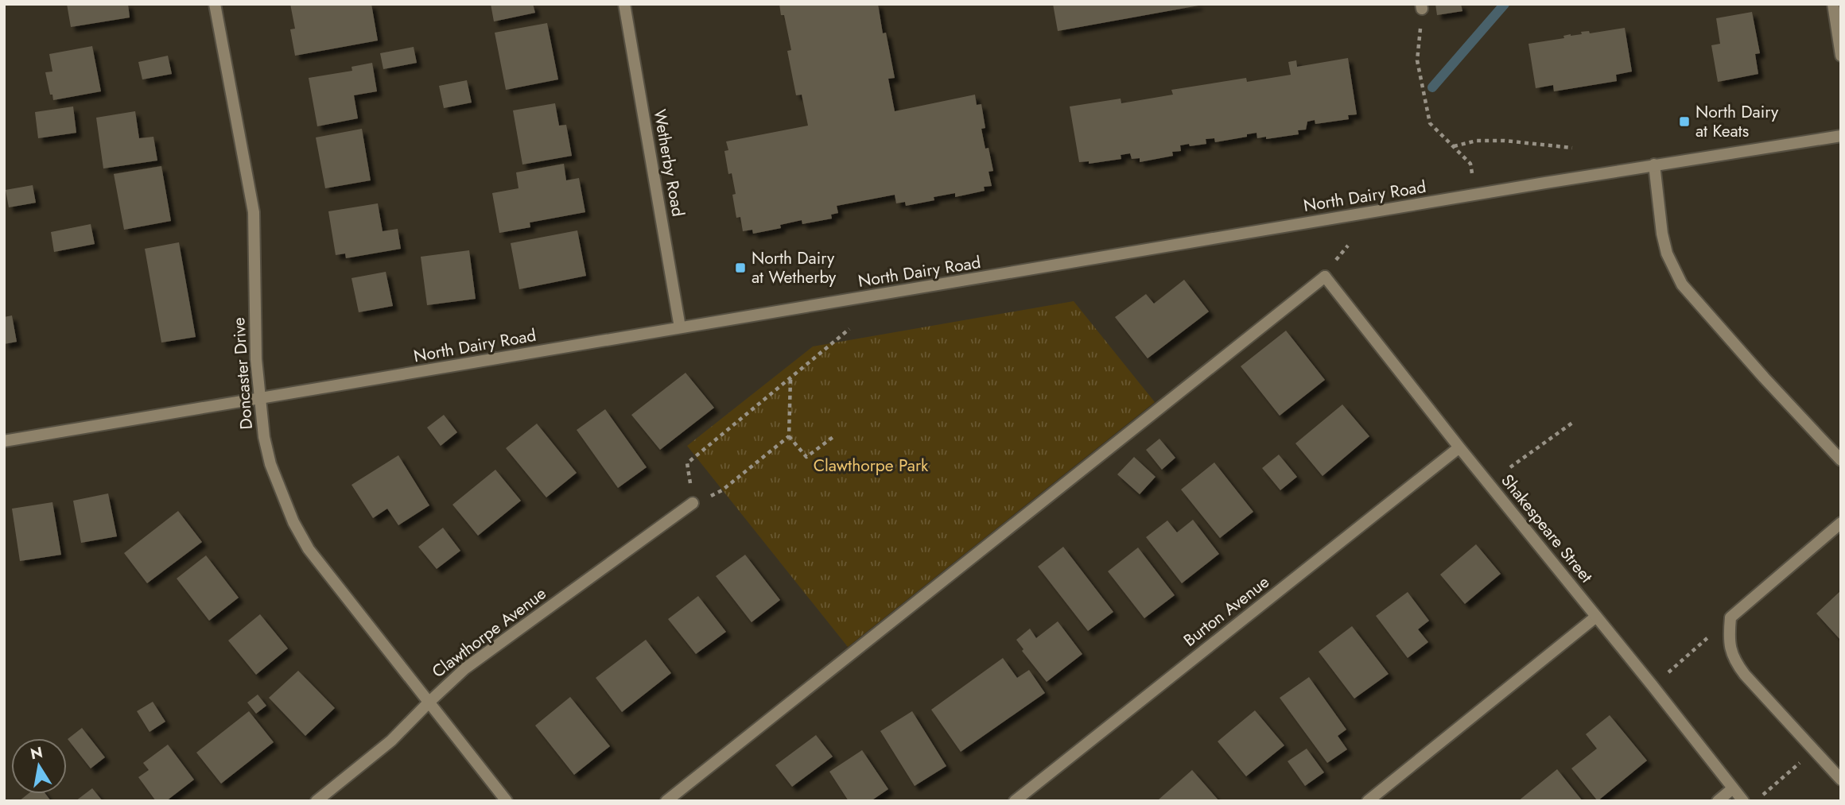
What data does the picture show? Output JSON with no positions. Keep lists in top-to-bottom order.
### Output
{
  "streets": {
    "street": [
      "Wetherby Road",
      "North Dairy Road",
      "Doncaster Drive",
      "Shakespeare Street",
      "Burton Avenue",
      "Clawthorpe Avenue"
    ]
  },
  "crossings": [
    ["Wetherby Road", "North Dairy Road"],
    ["North Dairy Road", "Doncaster Drive"],
    ["Doncaster Drive", "Clawthorpe Avenue"],
    ["Shakespeare Street", "Burton Avenue"]
  ],
  "parks": ["Clawthorpe Park"],
  "places": {
    "transit": ["North Dairy at Keats", "North Dairy at Wetherby"]
  },
  "north": "top"
}
